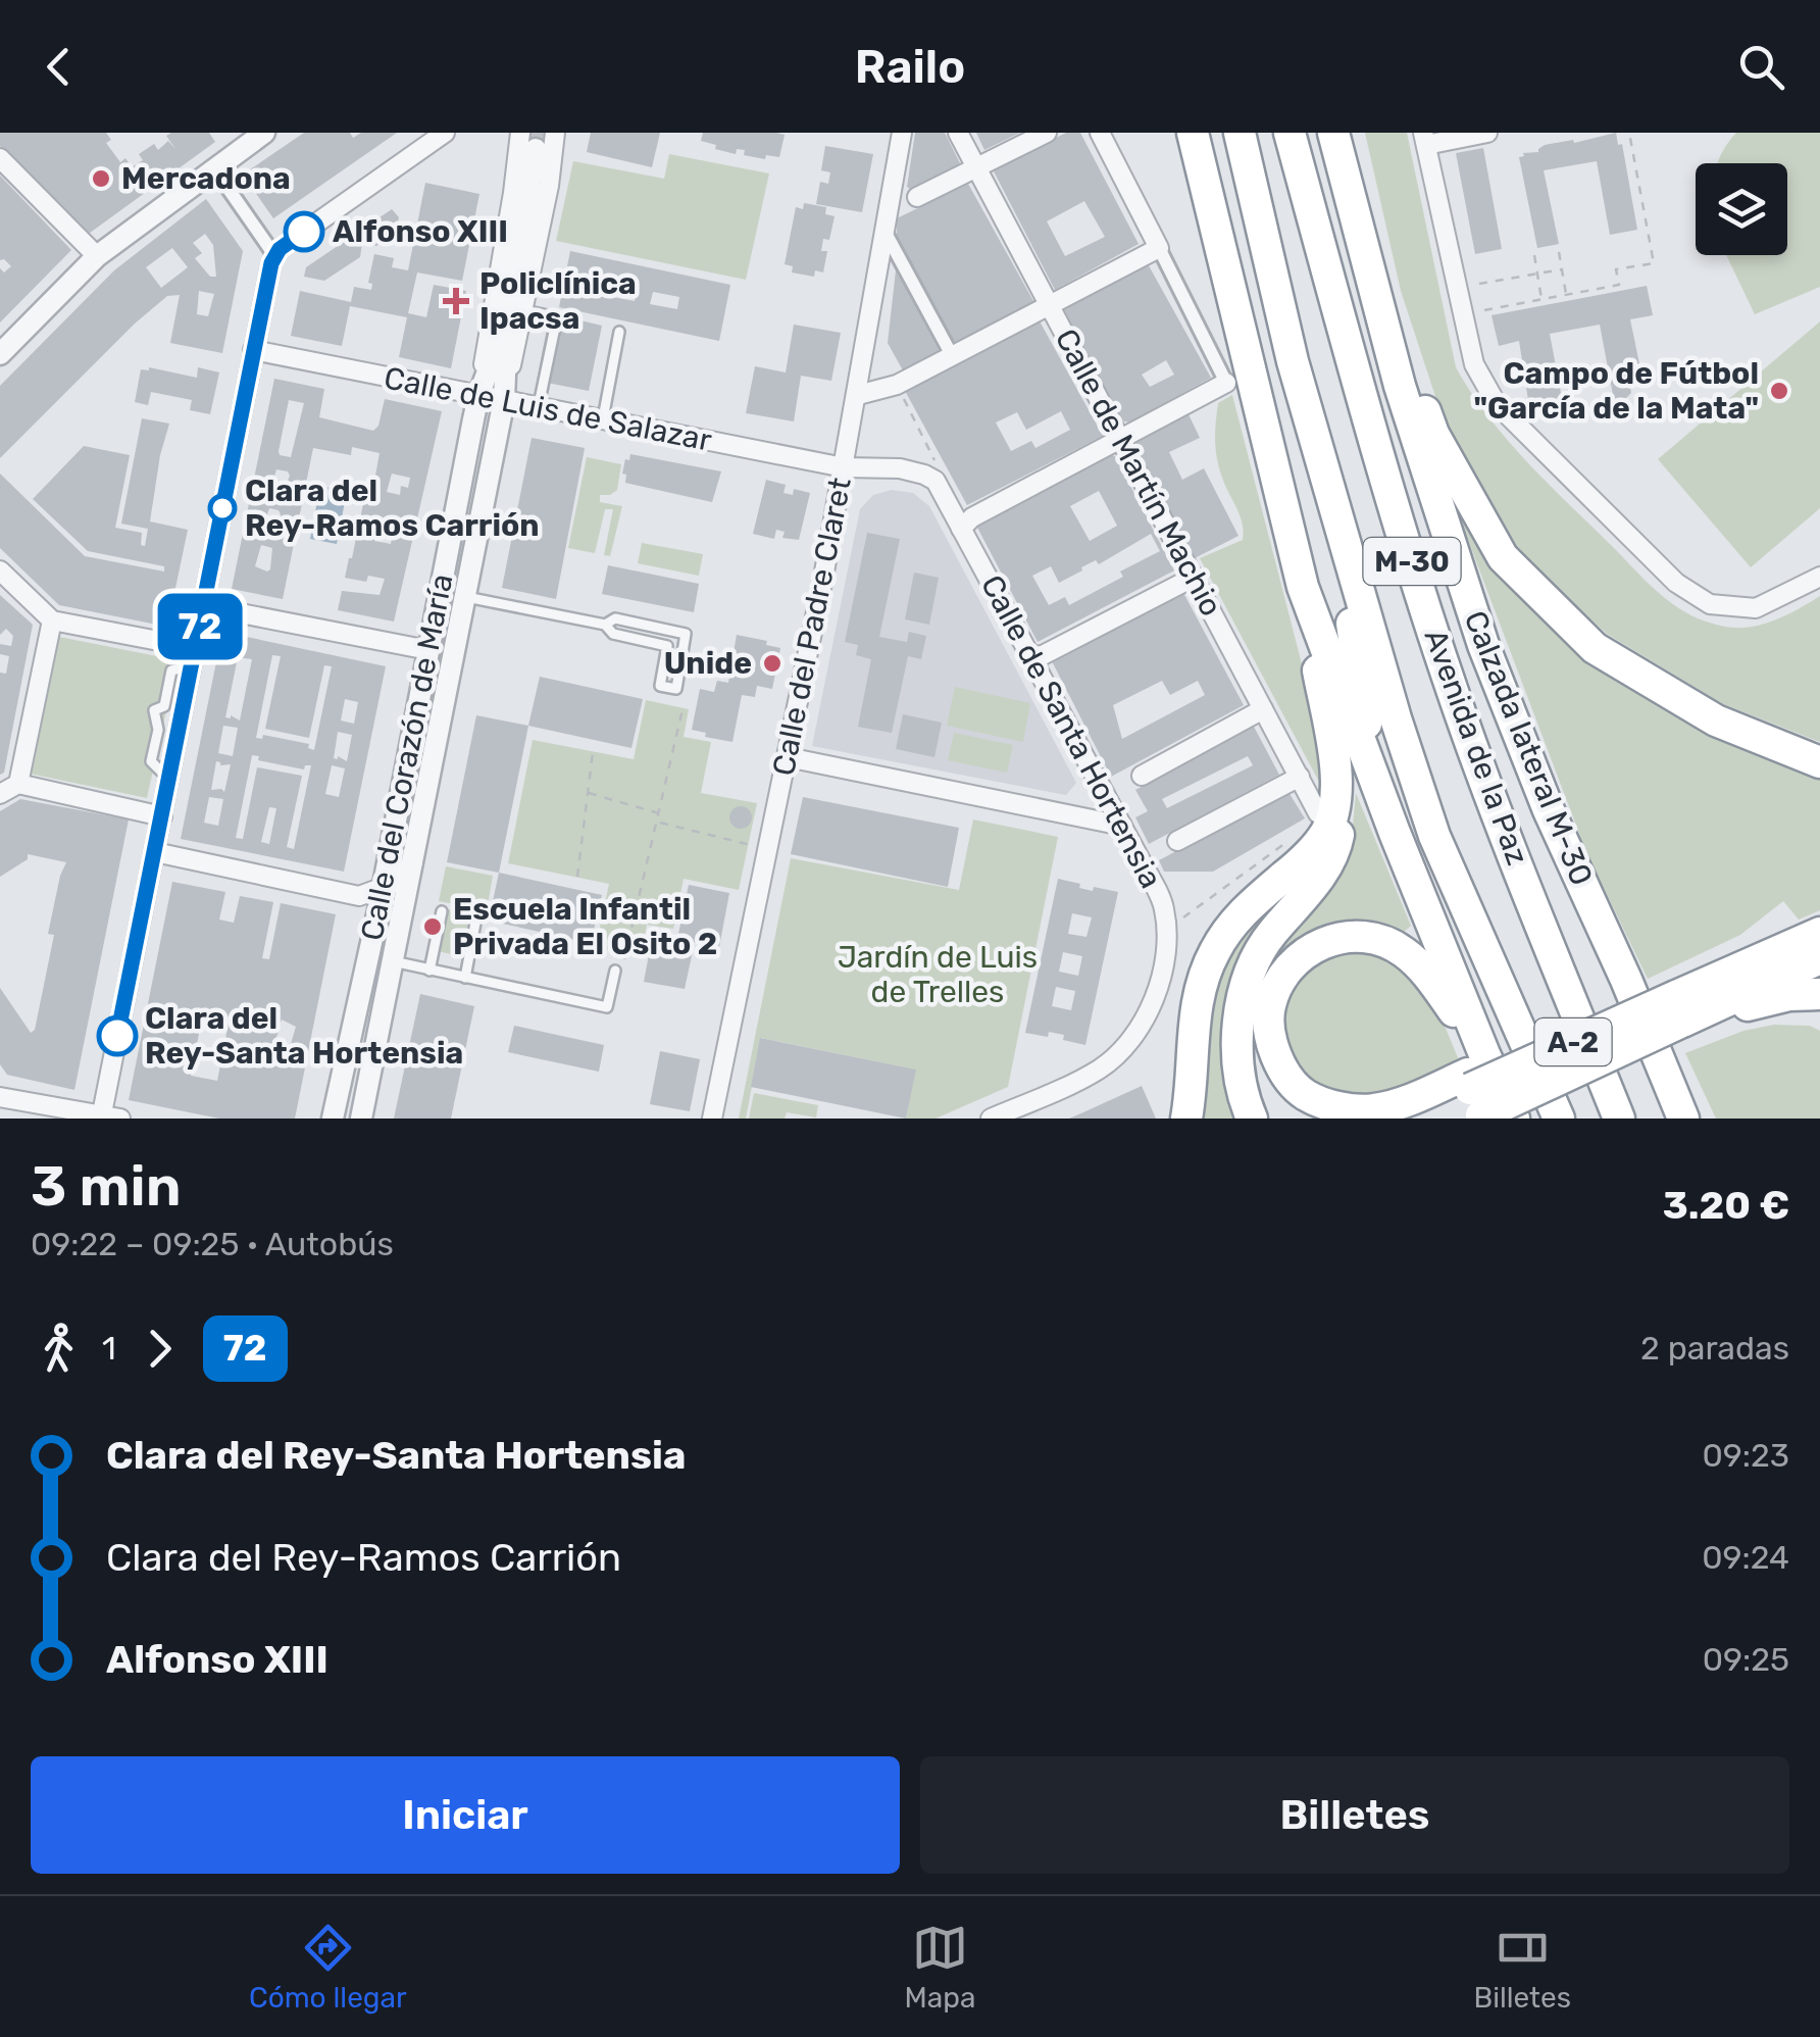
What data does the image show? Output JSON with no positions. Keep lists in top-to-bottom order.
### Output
{
  "streets": {
    "highway": [
      "M-30",
      "Avenida de la Paz",
      "Calzada lateral M-30",
      "A-2"
    ],
    "street": [
      "Calle de Luis de Salazar",
      "Calle de Martín Machio",
      "Calle del Padre Claret",
      "Calle de Santa Hortensia",
      "Calle del Corazón de María"
    ]
  },
  "crossings": [
    ["Calle de Luis de Salazar", "Calle del Padre Claret"],
    ["Calle de Luis de Salazar", "Calle del Corazón de María"]
  ],
  "parks": ["Jardín de Luis de Trelles"],
  "places": {
    "other": [
      "Mercadona",
      "Alfonso XIII",
      "Campo de Fútbol \"García de la Mata\"",
      "Clara del Rey-Ramos Carrión",
      "Unide",
      "Escuela Infantil Privada El Osito 2",
      "Clara del Rey-Santa Hortensia"
    ],
    "health": ["Policlínica Ipacsa"]
  },
  "lines": ["bus line 72"],
  "page": {
    "header": "Railo",
    "on_map": "72",
    "heading": ["3 min", "09:22 – 09:25 · Autobús", "3.20 €"],
    "legs": ["1", "72", "2 paradas"],
    "list": [
      {
        "name": "Clara del Rey-Santa Hortensia",
        "value": "09:23"
      },
      {
        "name": "Clara del Rey-Ramos Carrión",
        "value": "09:24"
      },
      {
        "name": "Alfonso XIII",
        "value": "09:25"
      }
    ],
    "buttons": ["Iniciar", "Billetes"],
    "tabs": ["Cómo llegar", "Mapa", "Billetes"]
  }
}
